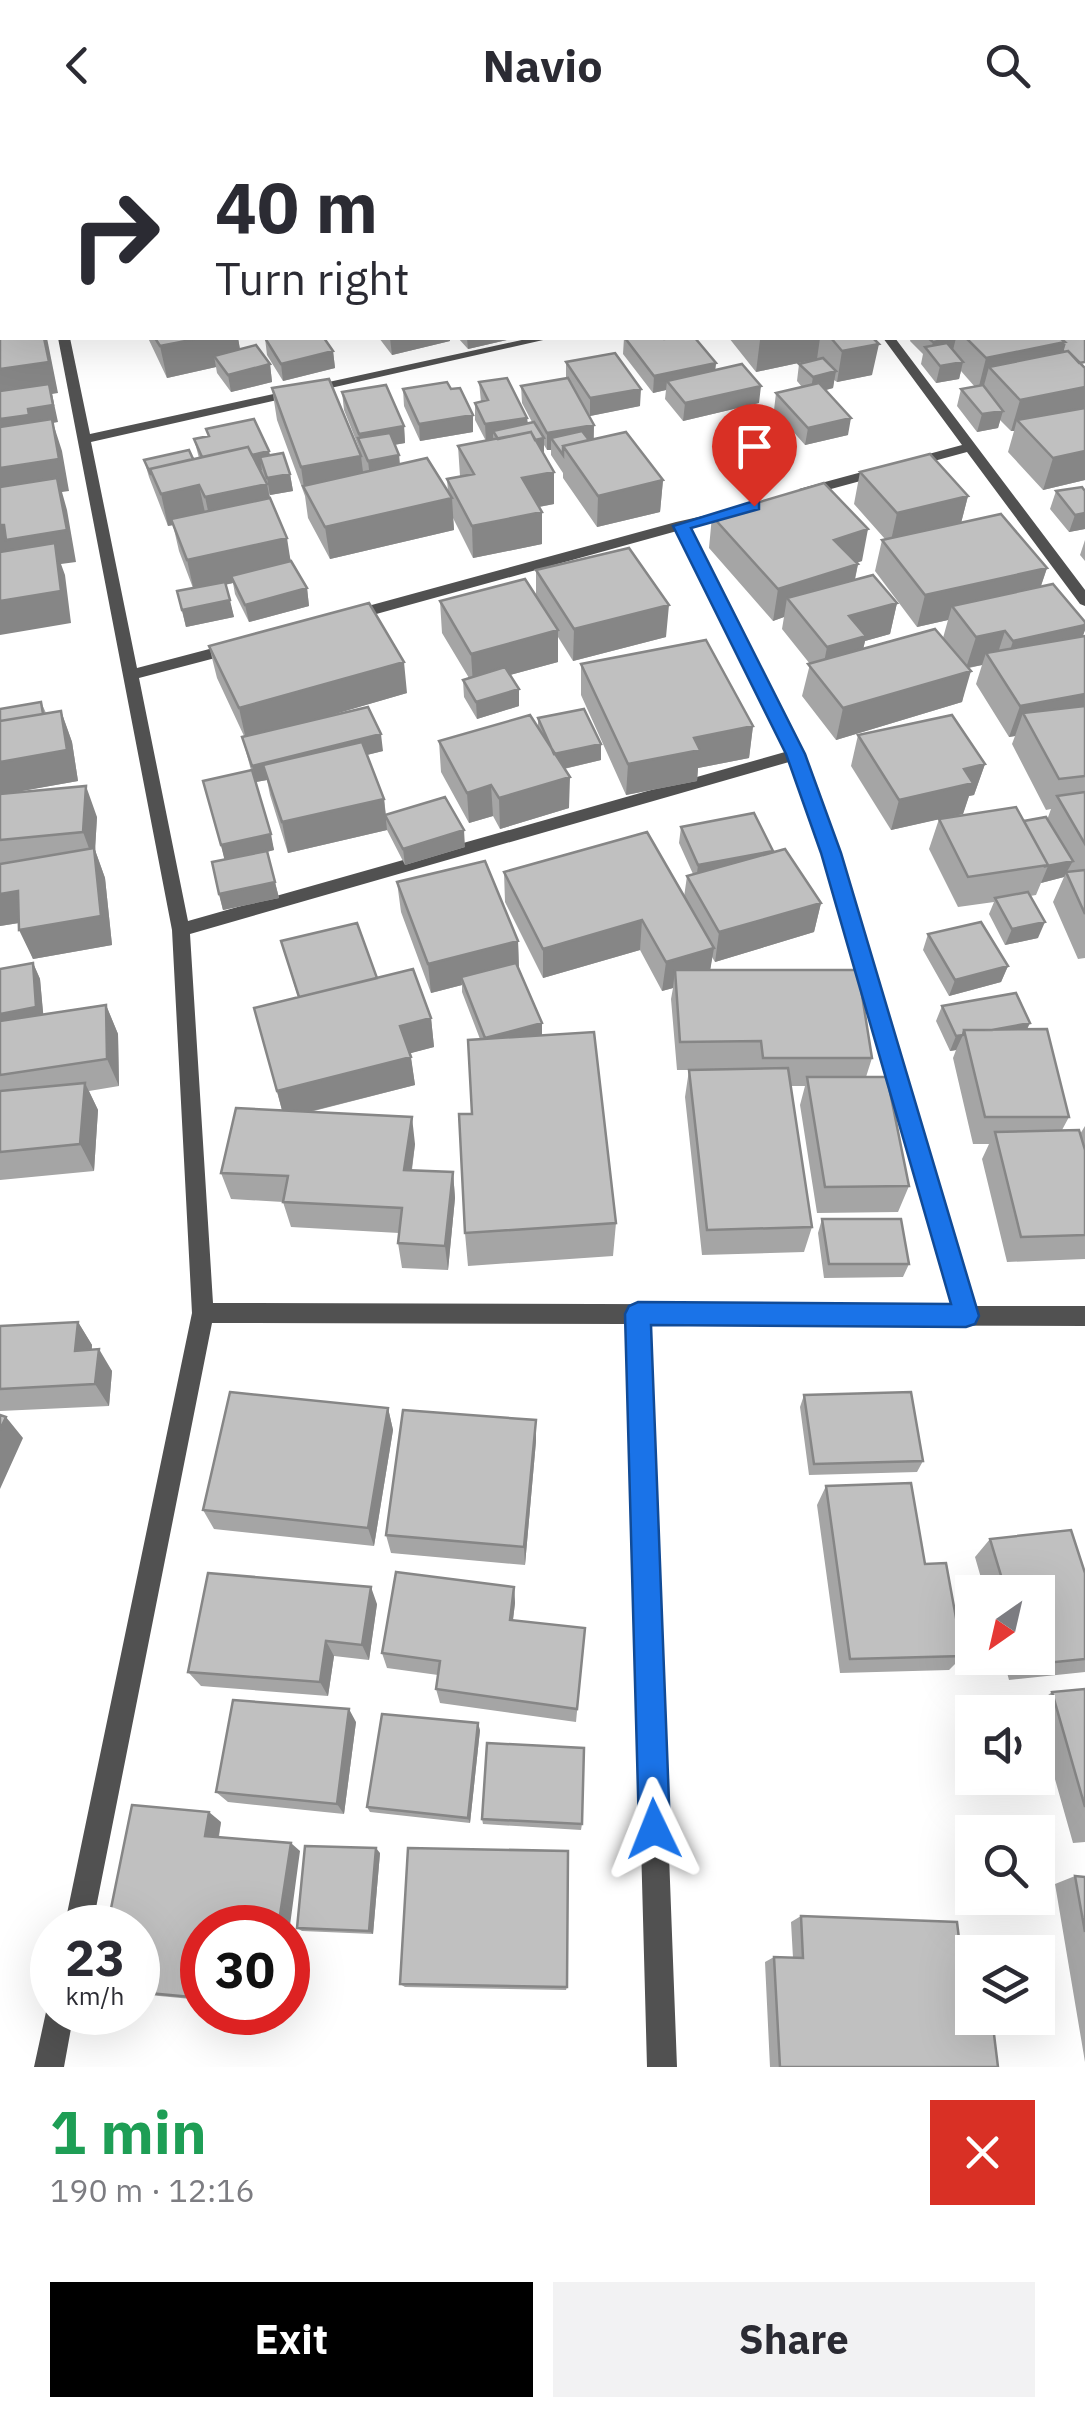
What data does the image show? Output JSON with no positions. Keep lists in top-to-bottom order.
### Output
{
  "north": "bottom left",
  "page": {
    "header": "Navio",
    "turn": ["40 m", "Turn right"],
    "speed": "23 km/h",
    "limit": "30",
    "heading": ["1 min", "190 m · 12:16"],
    "buttons": ["Exit", "Share"]
  }
}
